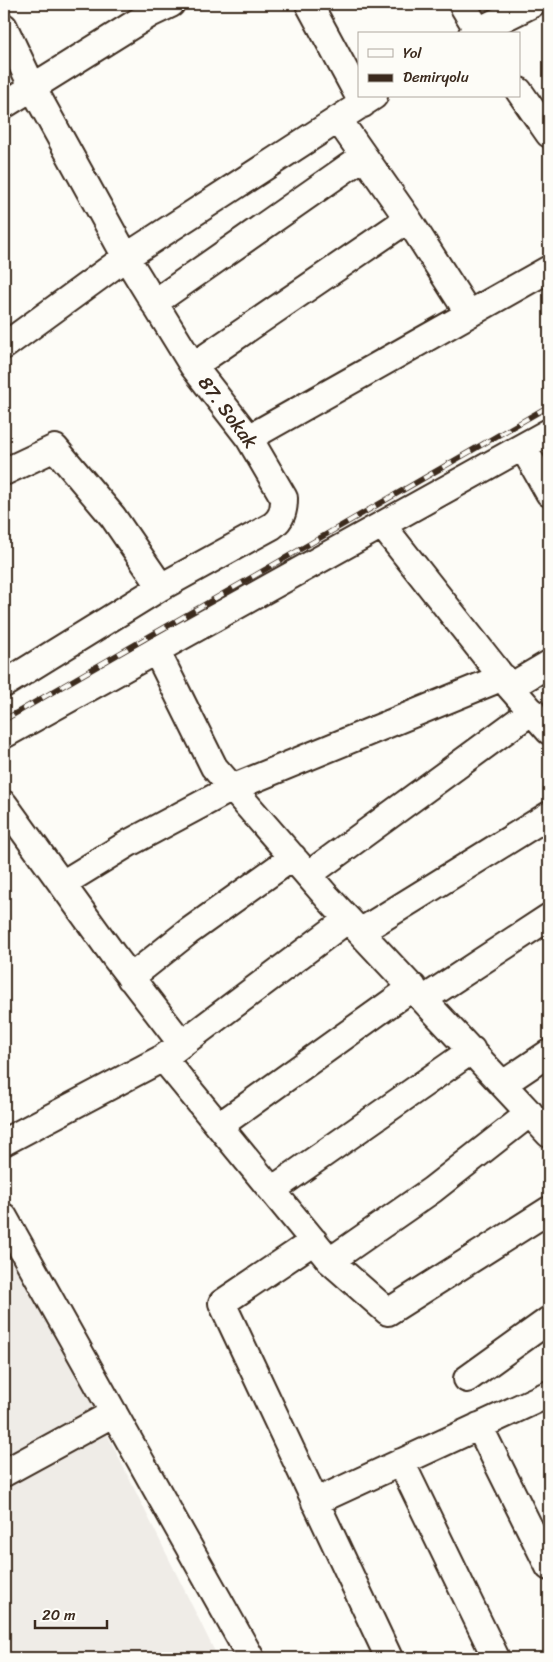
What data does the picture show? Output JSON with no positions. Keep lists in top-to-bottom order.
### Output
{
  "streets": {
    "street": ["87. Sokak"]
  },
  "legend": ["Yol", "Demiryolu"],
  "scale_bar": "20 m"
}
